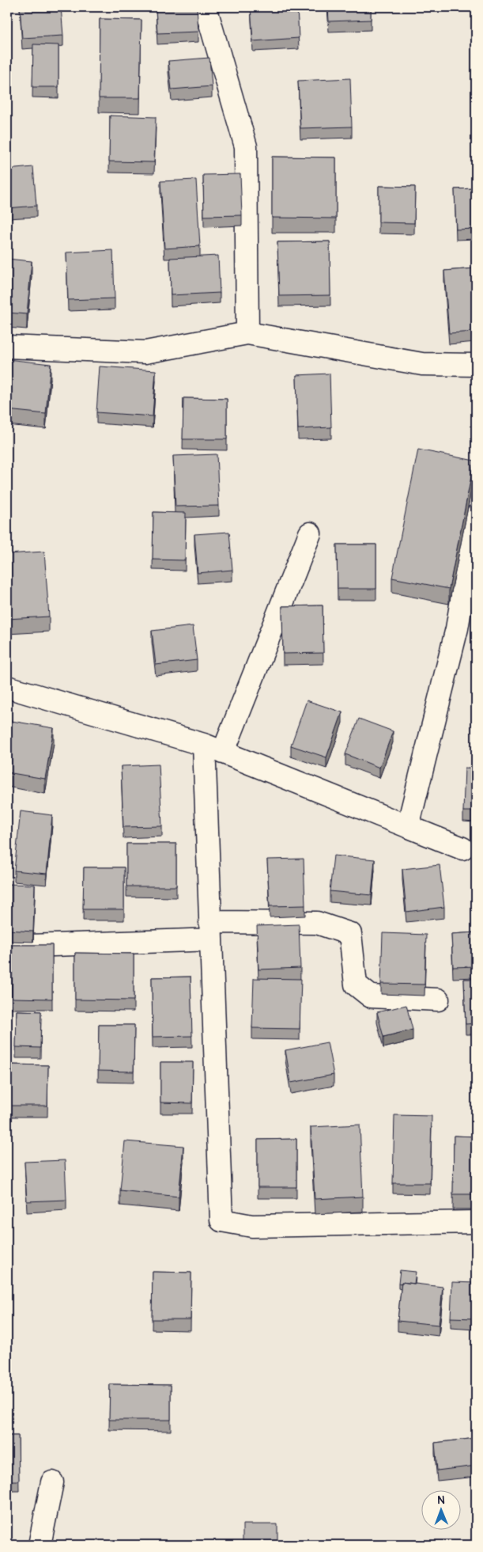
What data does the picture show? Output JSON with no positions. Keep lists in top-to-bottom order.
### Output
{
  "north": "top"
}
